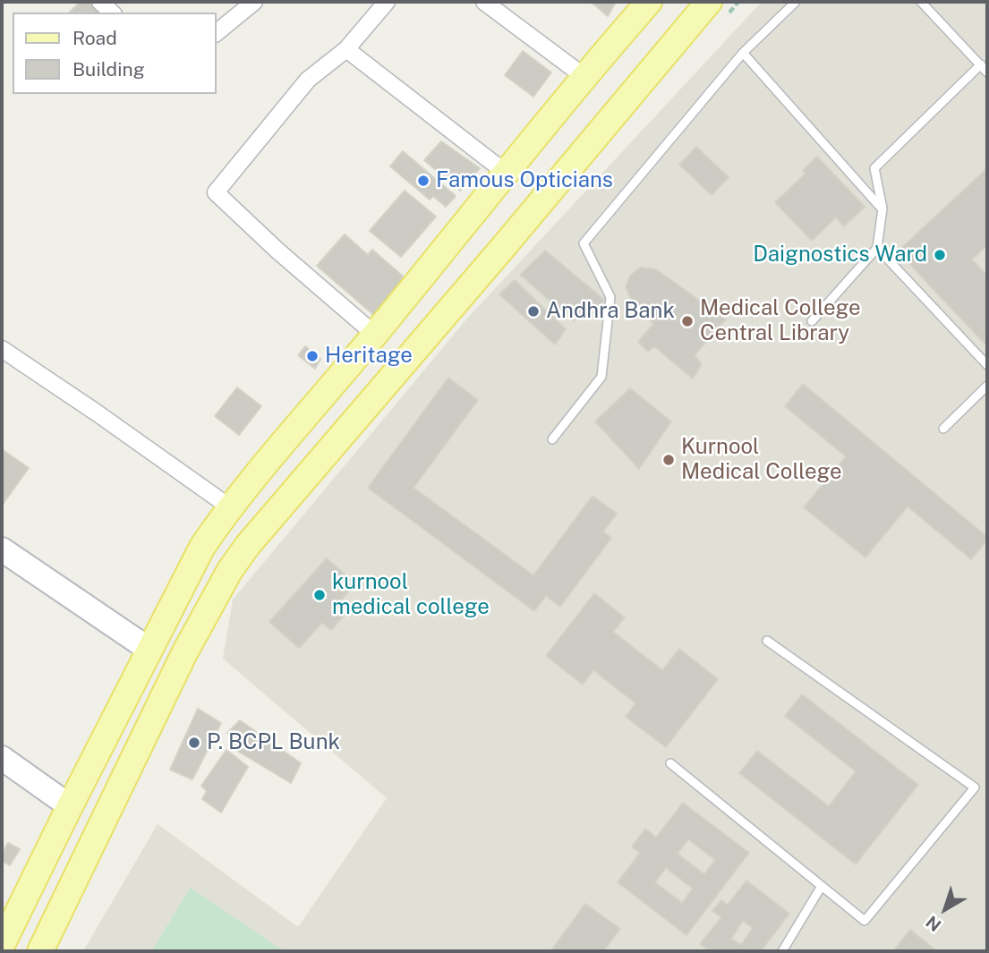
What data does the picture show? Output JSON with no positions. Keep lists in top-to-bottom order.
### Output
{
  "places": [
    "Famous Opticians",
    "Daignostics Ward",
    "Andhra Bank",
    "Medical College Central Library",
    "Heritage",
    "Kurnool Medical College",
    "kurnool medical college",
    "P. BCPL Bunk"
  ],
  "legend": ["Road", "Building"],
  "north": "bottom left"
}
